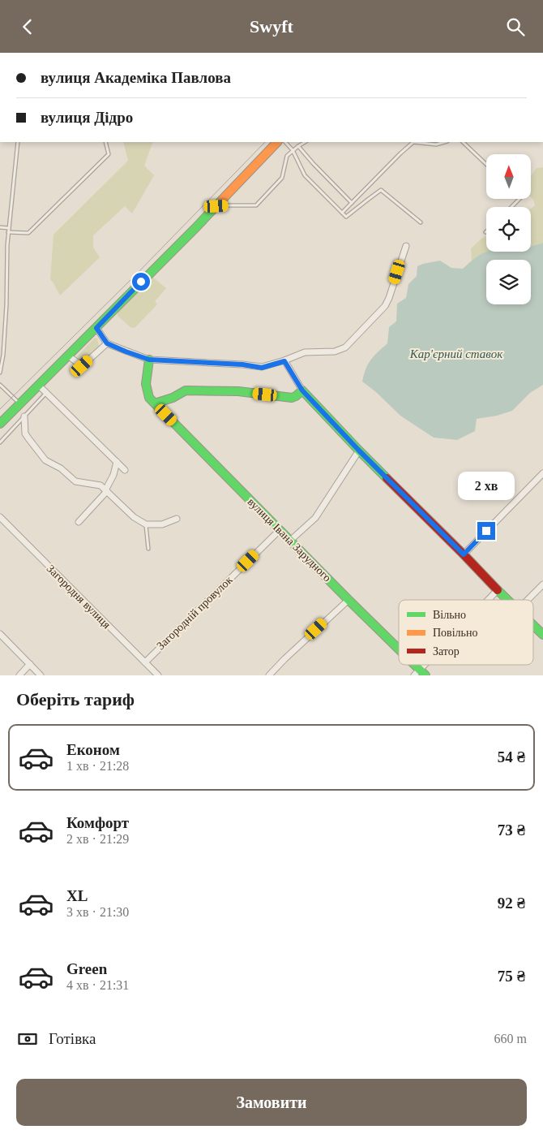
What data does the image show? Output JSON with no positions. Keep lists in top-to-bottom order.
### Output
{
  "streets": {
    "street": ["вулиця Івана Зарудного", "Загородня вулиця", "Загородній провулок"]
  },
  "crossings": [
    ["вулиця Івана Зарудного", "Загородній провулок"],
    ["Загородня вулиця", "Загородній провулок"]
  ],
  "water": ["Кар'єрний ставок"],
  "legend": ["Вільно", "Повільно", "Затор"],
  "north": "top",
  "page": {
    "header": "Swyft",
    "banner": ["вулиця Академіка Павлова", "вулиця Дідро"],
    "bubble": "2 хв",
    "heading": "Оберіть тариф",
    "list": [
      {
        "name": "Економ",
        "note": "1 хв · 21:28",
        "value": "54 ₴"
      },
      {
        "name": "Комфорт",
        "note": "2 хв · 21:29",
        "value": "73 ₴"
      },
      {
        "name": "XL",
        "note": "3 хв · 21:30",
        "value": "92 ₴"
      },
      {
        "name": "Green",
        "note": "4 хв · 21:31",
        "value": "75 ₴"
      }
    ],
    "pay": ["Готівка", "660 m"],
    "buttons": "Замовити"
  }
}
